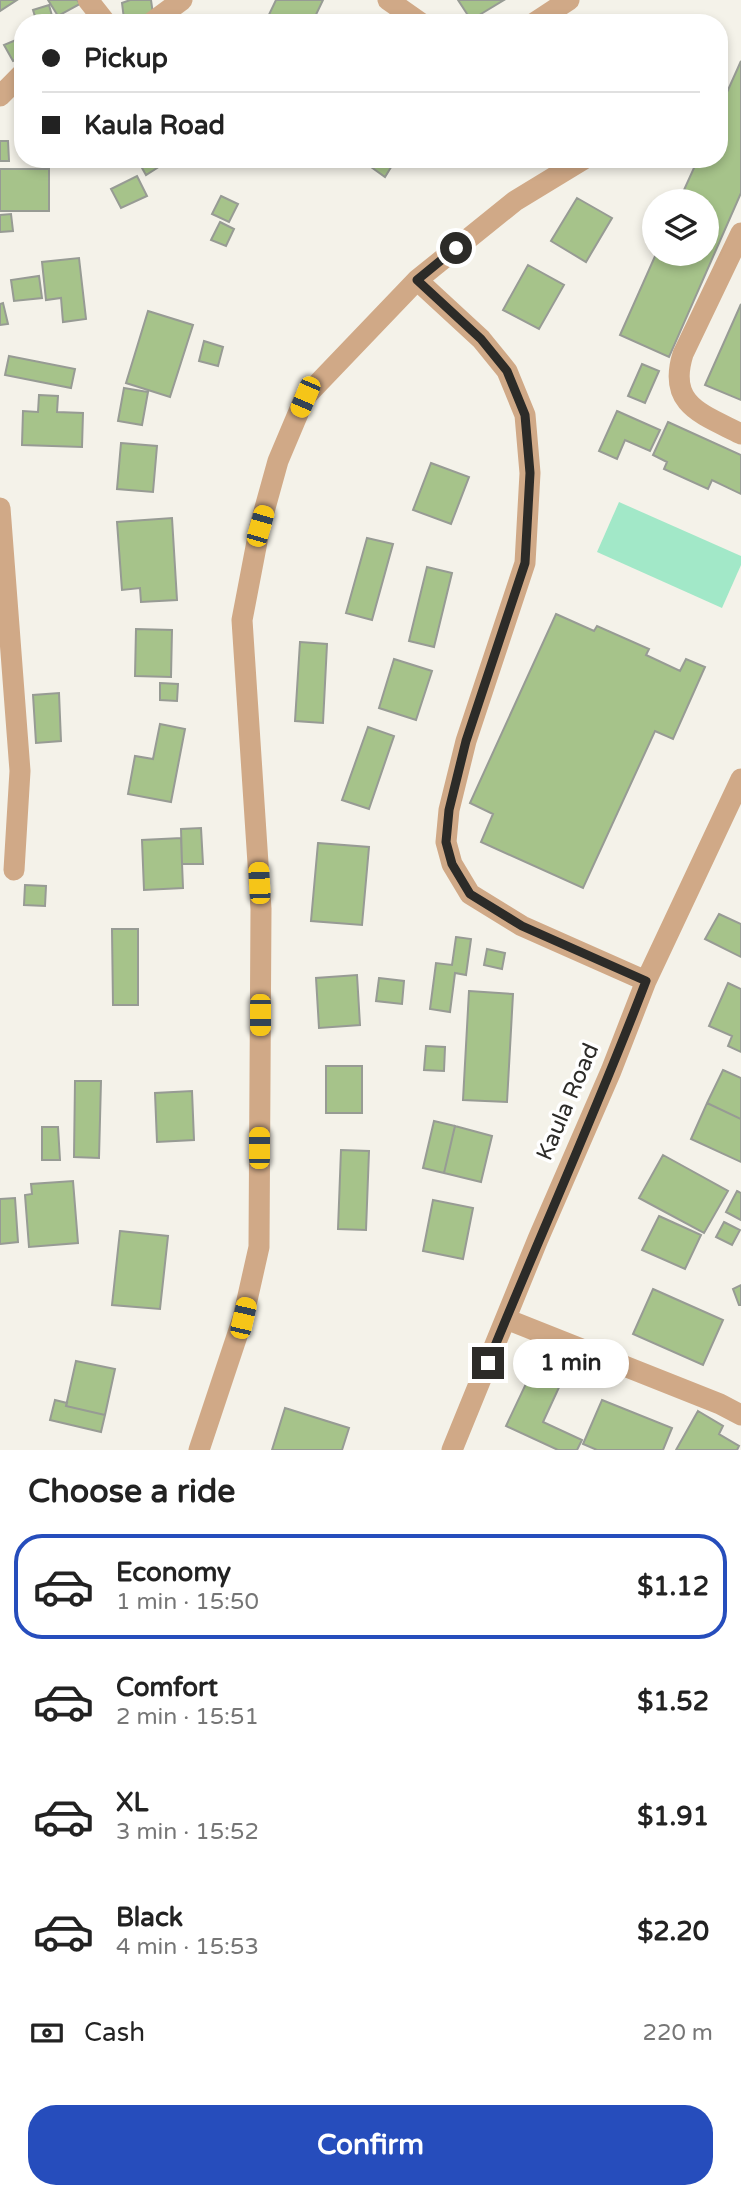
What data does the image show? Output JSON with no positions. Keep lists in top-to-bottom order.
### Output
{
  "streets": {
    "street": ["Kaula Road"]
  },
  "page": {
    "banner": ["Pickup", "Kaula Road"],
    "bubble": "1 min",
    "heading": "Choose a ride",
    "list": [
      {
        "name": "Economy",
        "note": "1 min · 15:50",
        "value": "$1.12"
      },
      {
        "name": "Comfort",
        "note": "2 min · 15:51",
        "value": "$1.52"
      },
      {
        "name": "XL",
        "note": "3 min · 15:52",
        "value": "$1.91"
      },
      {
        "name": "Black",
        "note": "4 min · 15:53",
        "value": "$2.20"
      }
    ],
    "pay": ["Cash", "220 m"],
    "buttons": "Confirm"
  }
}
